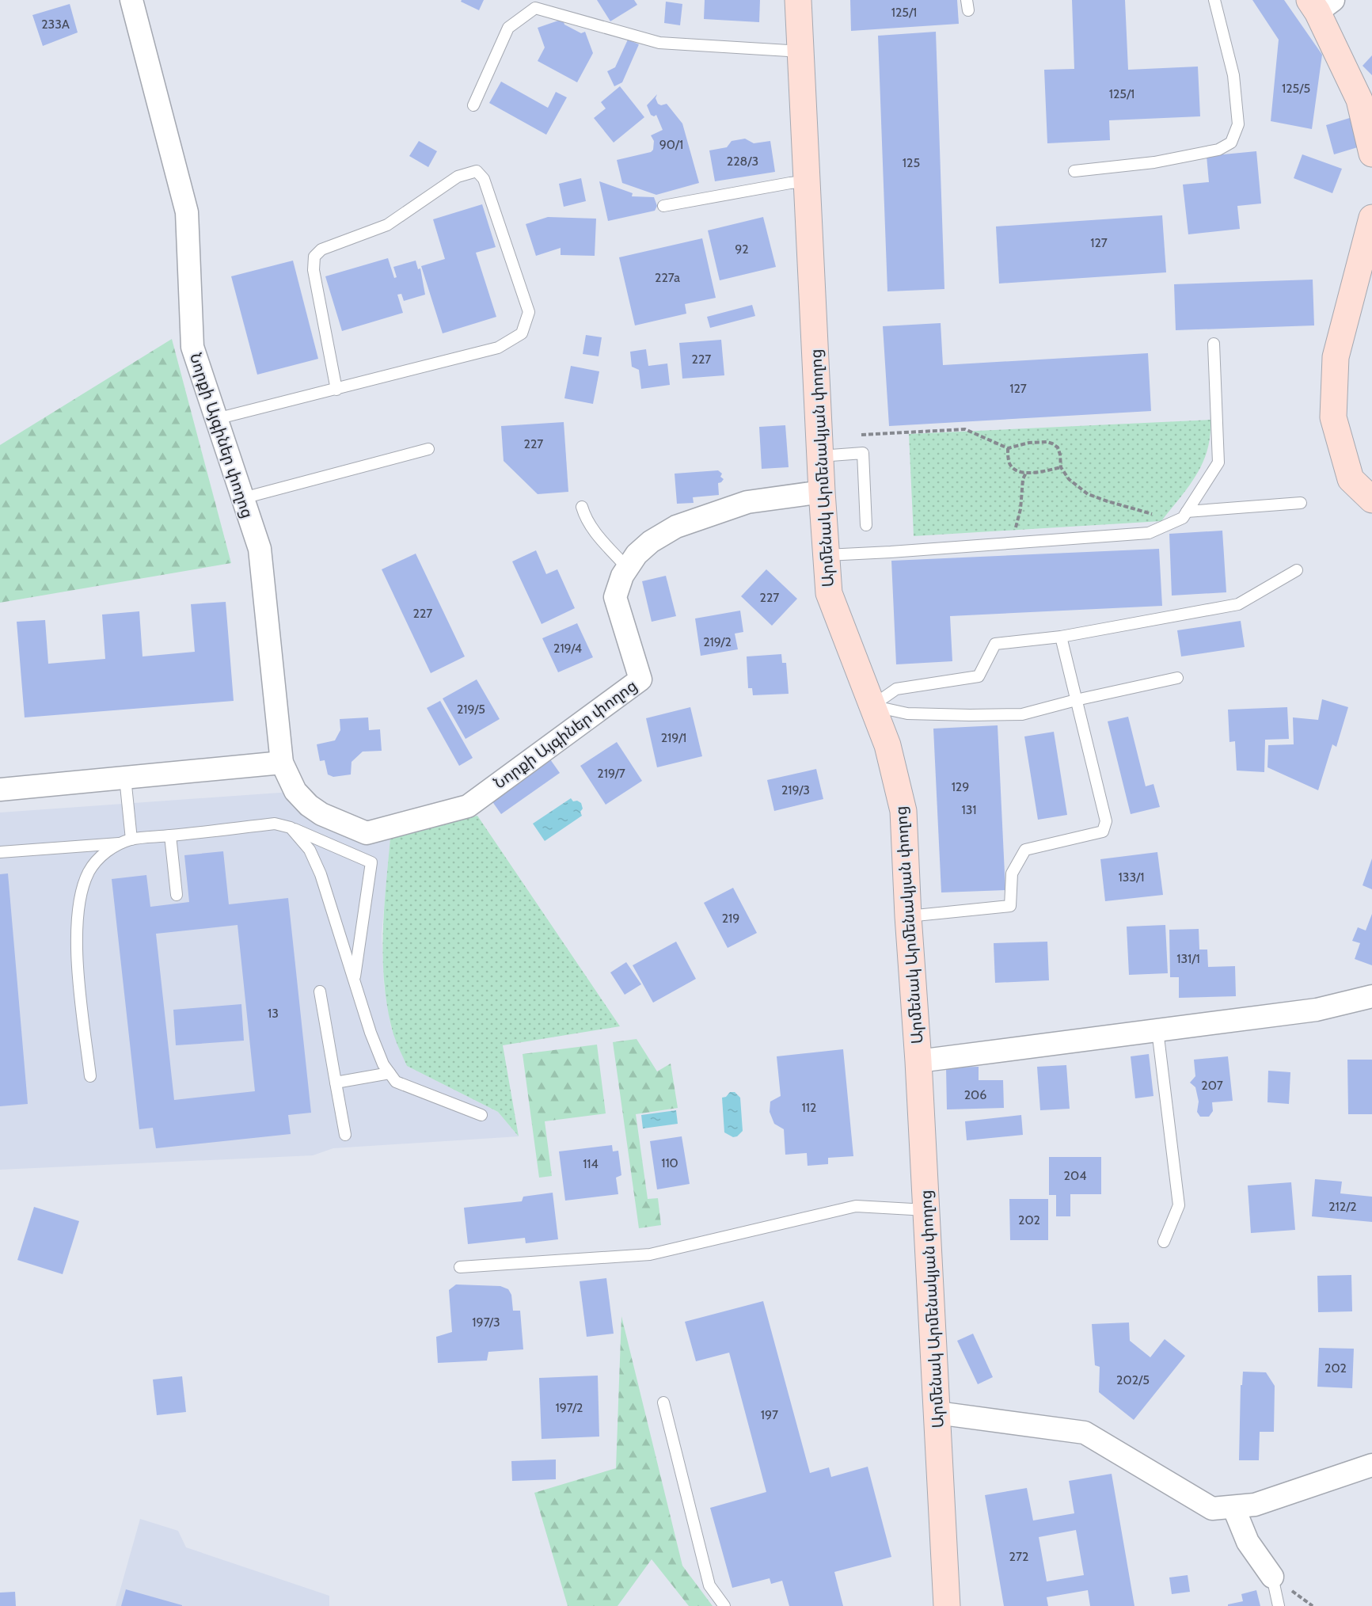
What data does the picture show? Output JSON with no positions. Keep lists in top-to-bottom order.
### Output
{
  "streets": {
    "main road": ["Արմենակ Արմենակյան փողոց"],
    "street": ["Նորքի Այգիներ փողոց"]
  },
  "crossings": [
    ["Նորքի Այգիներ փողոց", "Արմենակ Արմենակյան փողոց"]
  ],
  "house_numbers": [
    "125/1",
    "233A",
    "125/5",
    "125/1",
    "90/1",
    "228/3",
    "125",
    "127",
    "92",
    "227a",
    "227",
    "127",
    "227",
    "227",
    "227",
    "219/2",
    "219/4",
    "219/5",
    "219/1",
    "219/7",
    "129",
    "219/3",
    "131",
    "133/1",
    "219",
    "131/1",
    "13",
    "207",
    "206",
    "112",
    "110",
    "114",
    "204",
    "212/2",
    "202",
    "197/3",
    "202",
    "202/5",
    "197/2",
    "197",
    "272"
  ]
}
